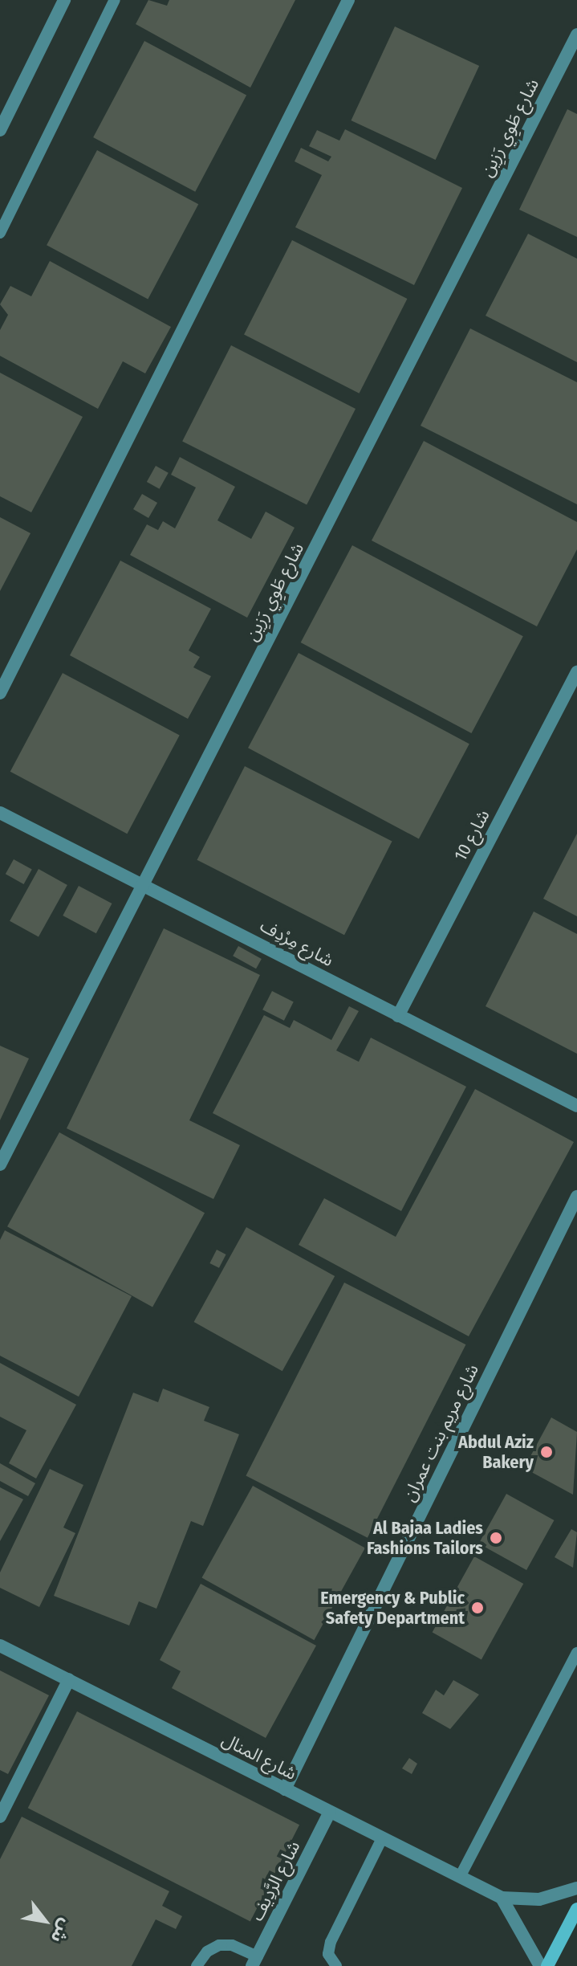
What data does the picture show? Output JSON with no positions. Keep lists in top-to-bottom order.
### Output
{
  "streets": {
    "street": [
      "شارع طَوِي رَزِين",
      "شارع 10",
      "شارع مِرْدِف",
      "شارع مريم بنت عمران",
      "شارع المنال",
      "شارع الرَّدِيف"
    ]
  },
  "crossings": [
    ["شارع طَوِي رَزِين", "شارع مِرْدِف"],
    ["شارع 10", "شارع مِرْدِف"],
    ["شارع مريم بنت عمران", "شارع المنال"],
    ["شارع المنال", "شارع الرَّدِيف"]
  ],
  "places": ["Abdul Aziz Bakery", "Al Bajaa Ladies Fashions Tailors", "Emergency & Public Safety Department"],
  "north": "bottom right"
}
